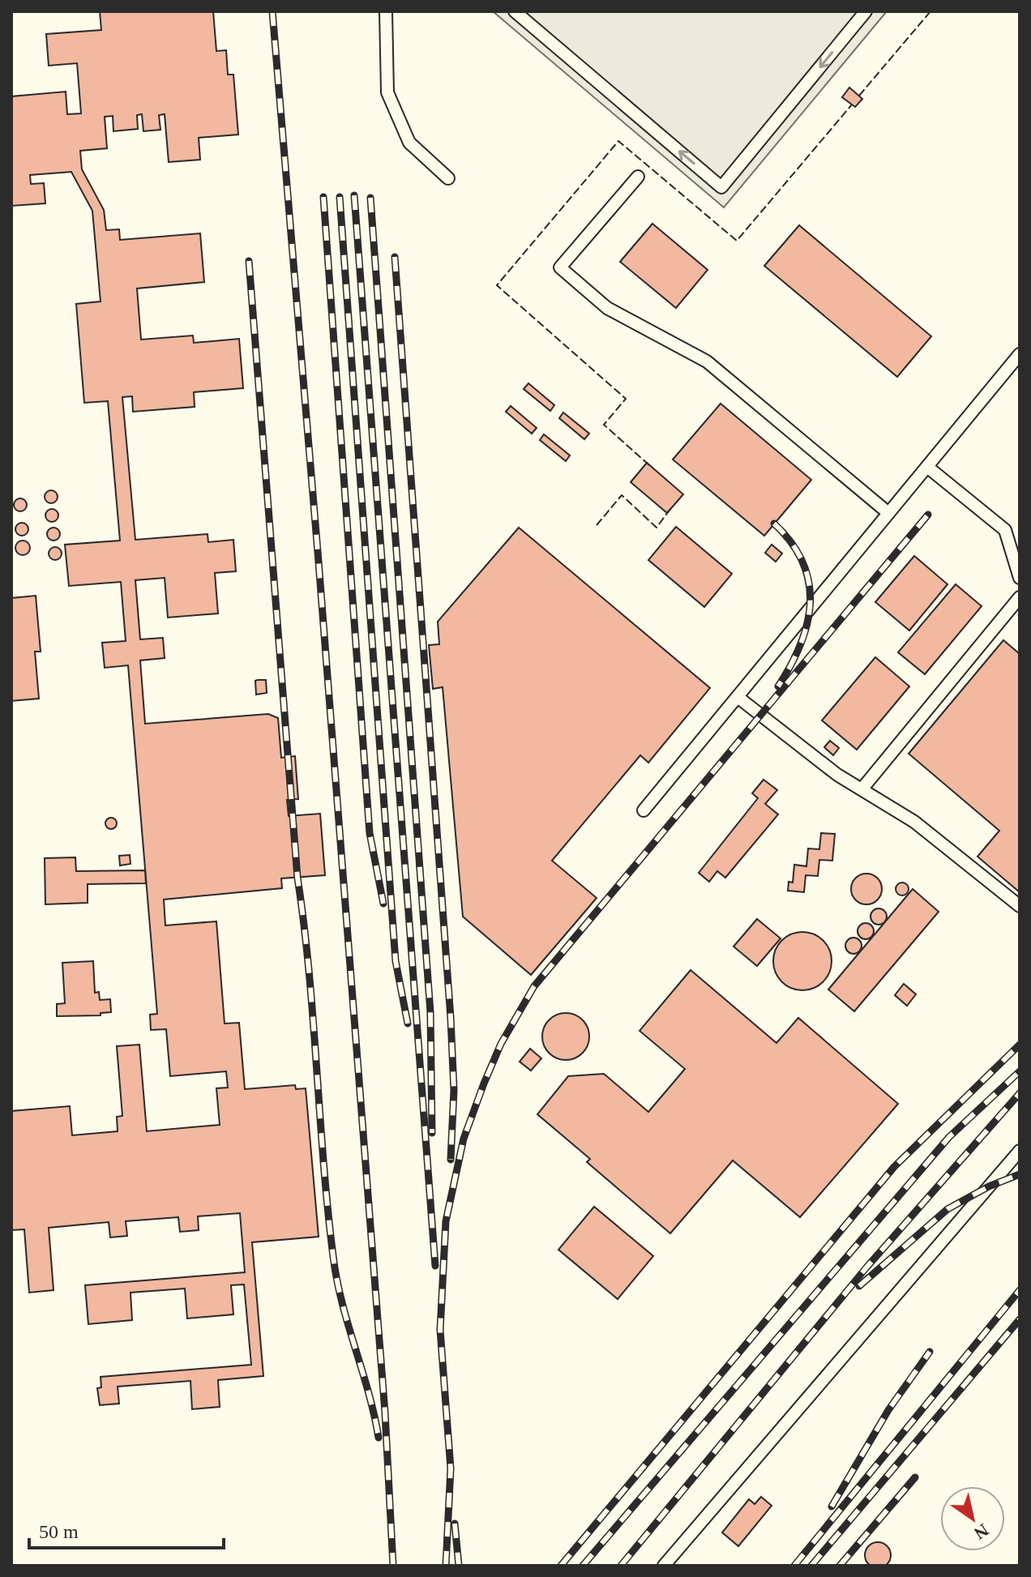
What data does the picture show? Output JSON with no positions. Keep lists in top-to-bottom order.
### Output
{
  "scale_bar": "50 m",
  "north": "bottom right"
}
